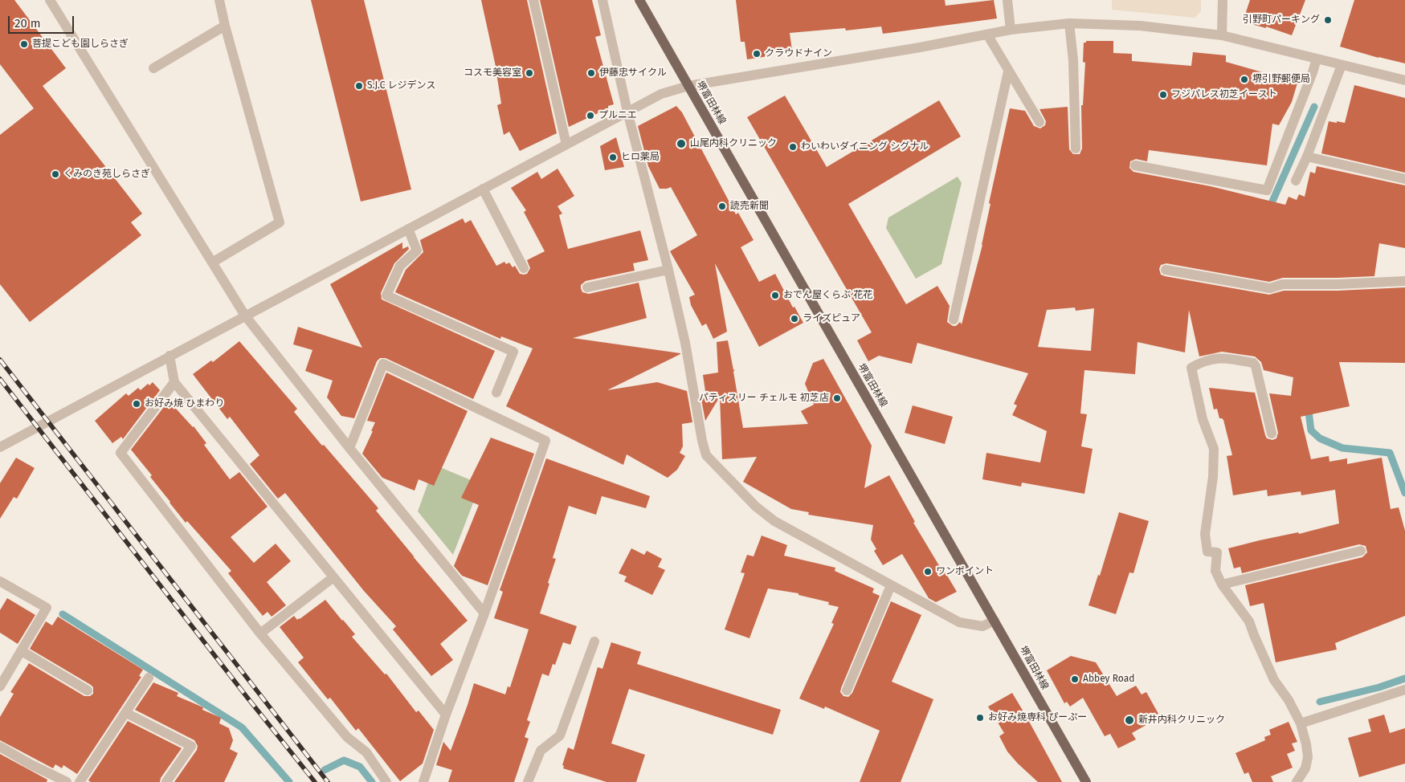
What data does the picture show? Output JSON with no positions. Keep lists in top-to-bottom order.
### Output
{
  "streets": {
    "main road": ["堺富田林線"]
  },
  "places": [
    "引野町パーキング",
    "菩提こども園しらさぎ",
    "クラウドナイン",
    "コスモ美容室",
    "伊藤忠サイクル",
    "堺引野郵便局",
    "S.J.C レジデンス",
    "フジパレス初芝イースト",
    "プルニエ",
    "山尾内科クリニック",
    "わいわいダイニング シグナル",
    "ヒロ薬局",
    "くみのき苑しらさぎ",
    "読売新聞",
    "おでん屋くらぶ 花花",
    "ライズピュア",
    "パティスリー チェルモ 初芝店",
    "お好み焼 ひまわり",
    "ワンポイント",
    "Abbey Road",
    "お好み焼専科 ぴーぷー",
    "新井内科クリニック"
  ],
  "scale_bar": "20 m"
}
